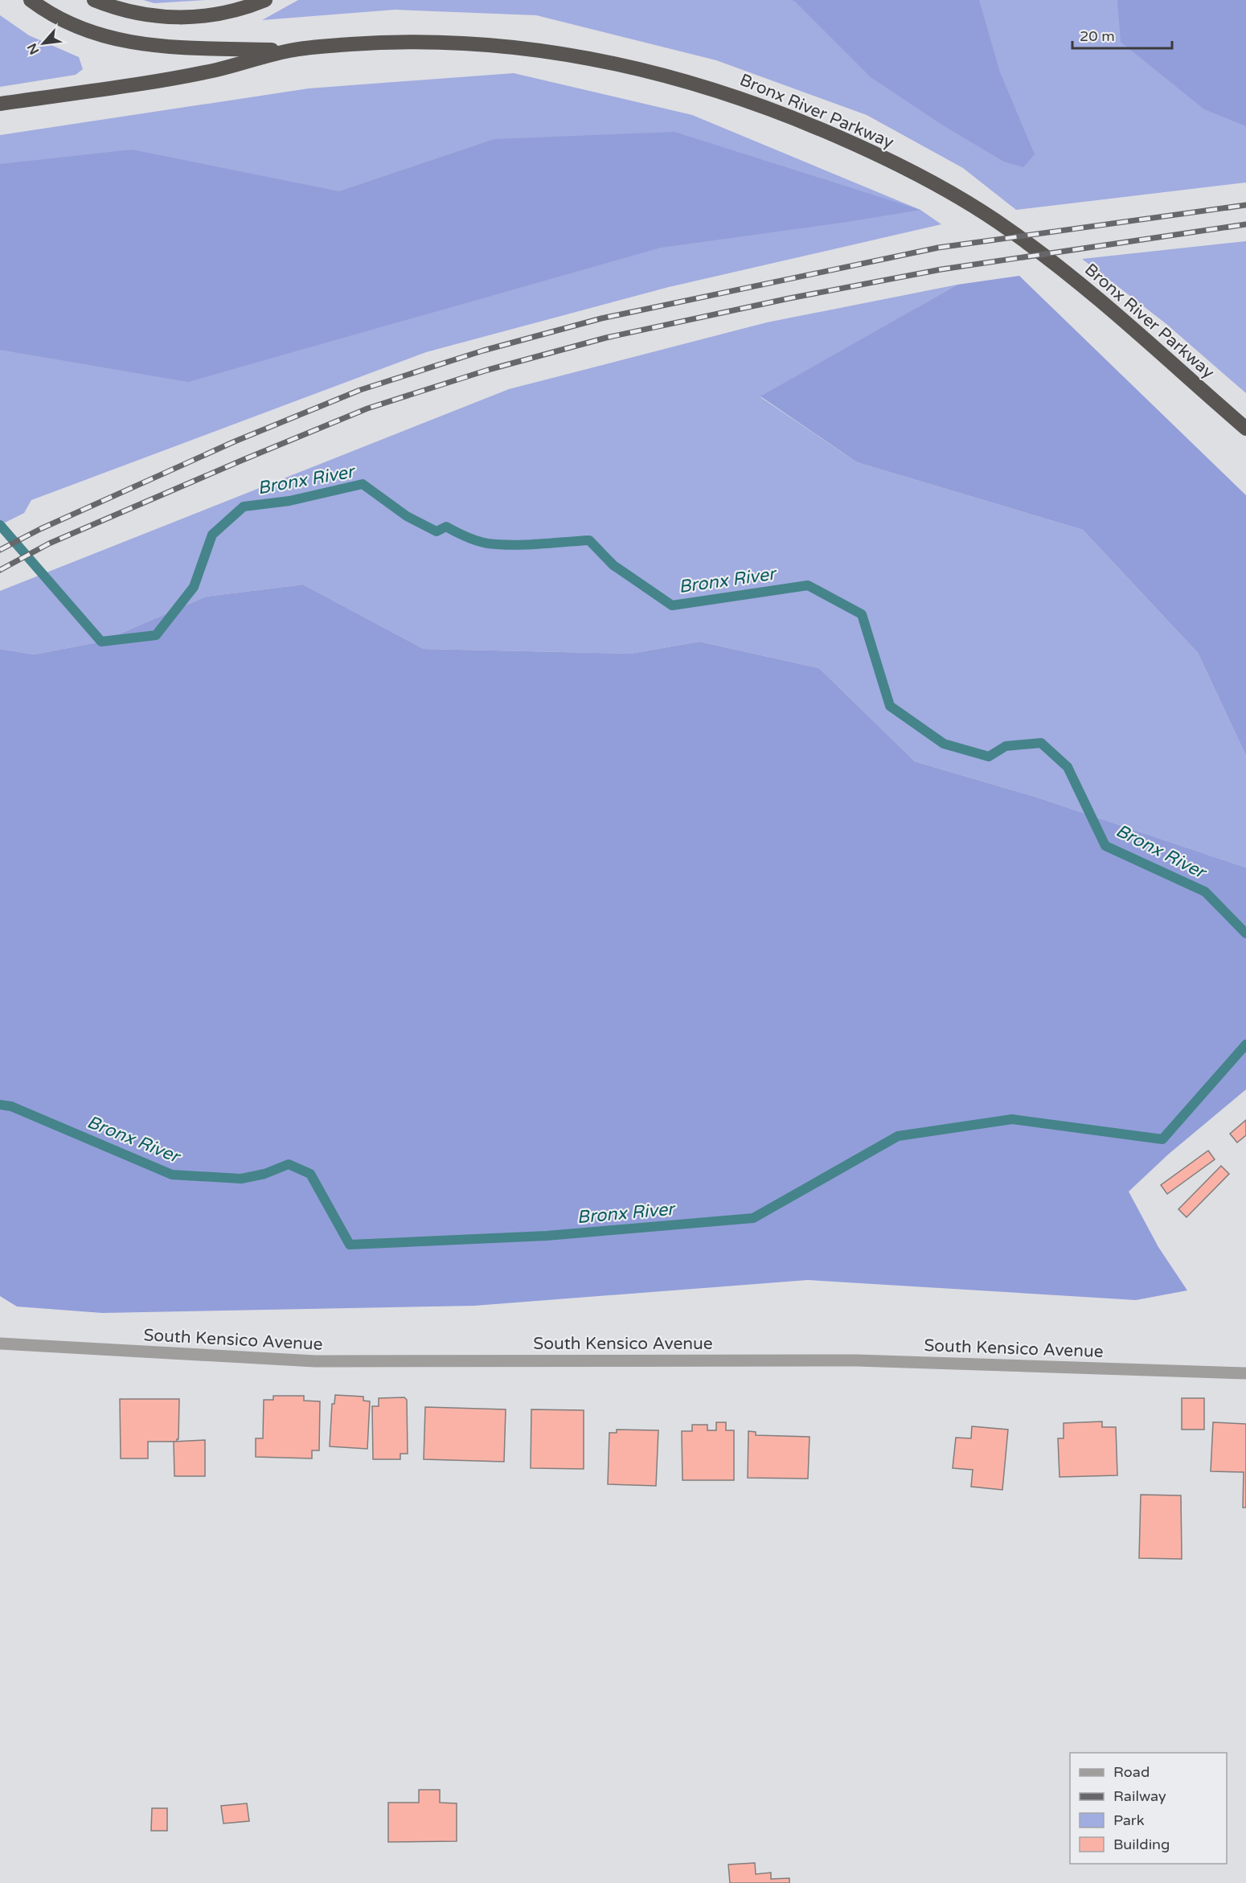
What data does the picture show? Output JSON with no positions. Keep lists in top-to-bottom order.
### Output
{
  "streets": {
    "highway": ["Bronx River Parkway"],
    "street": ["South Kensico Avenue"]
  },
  "water": ["Bronx River"],
  "legend": [
    "Road",
    "Railway",
    "Park",
    "Building"
  ],
  "scale_bar": "20 m",
  "north": "bottom left"
}
